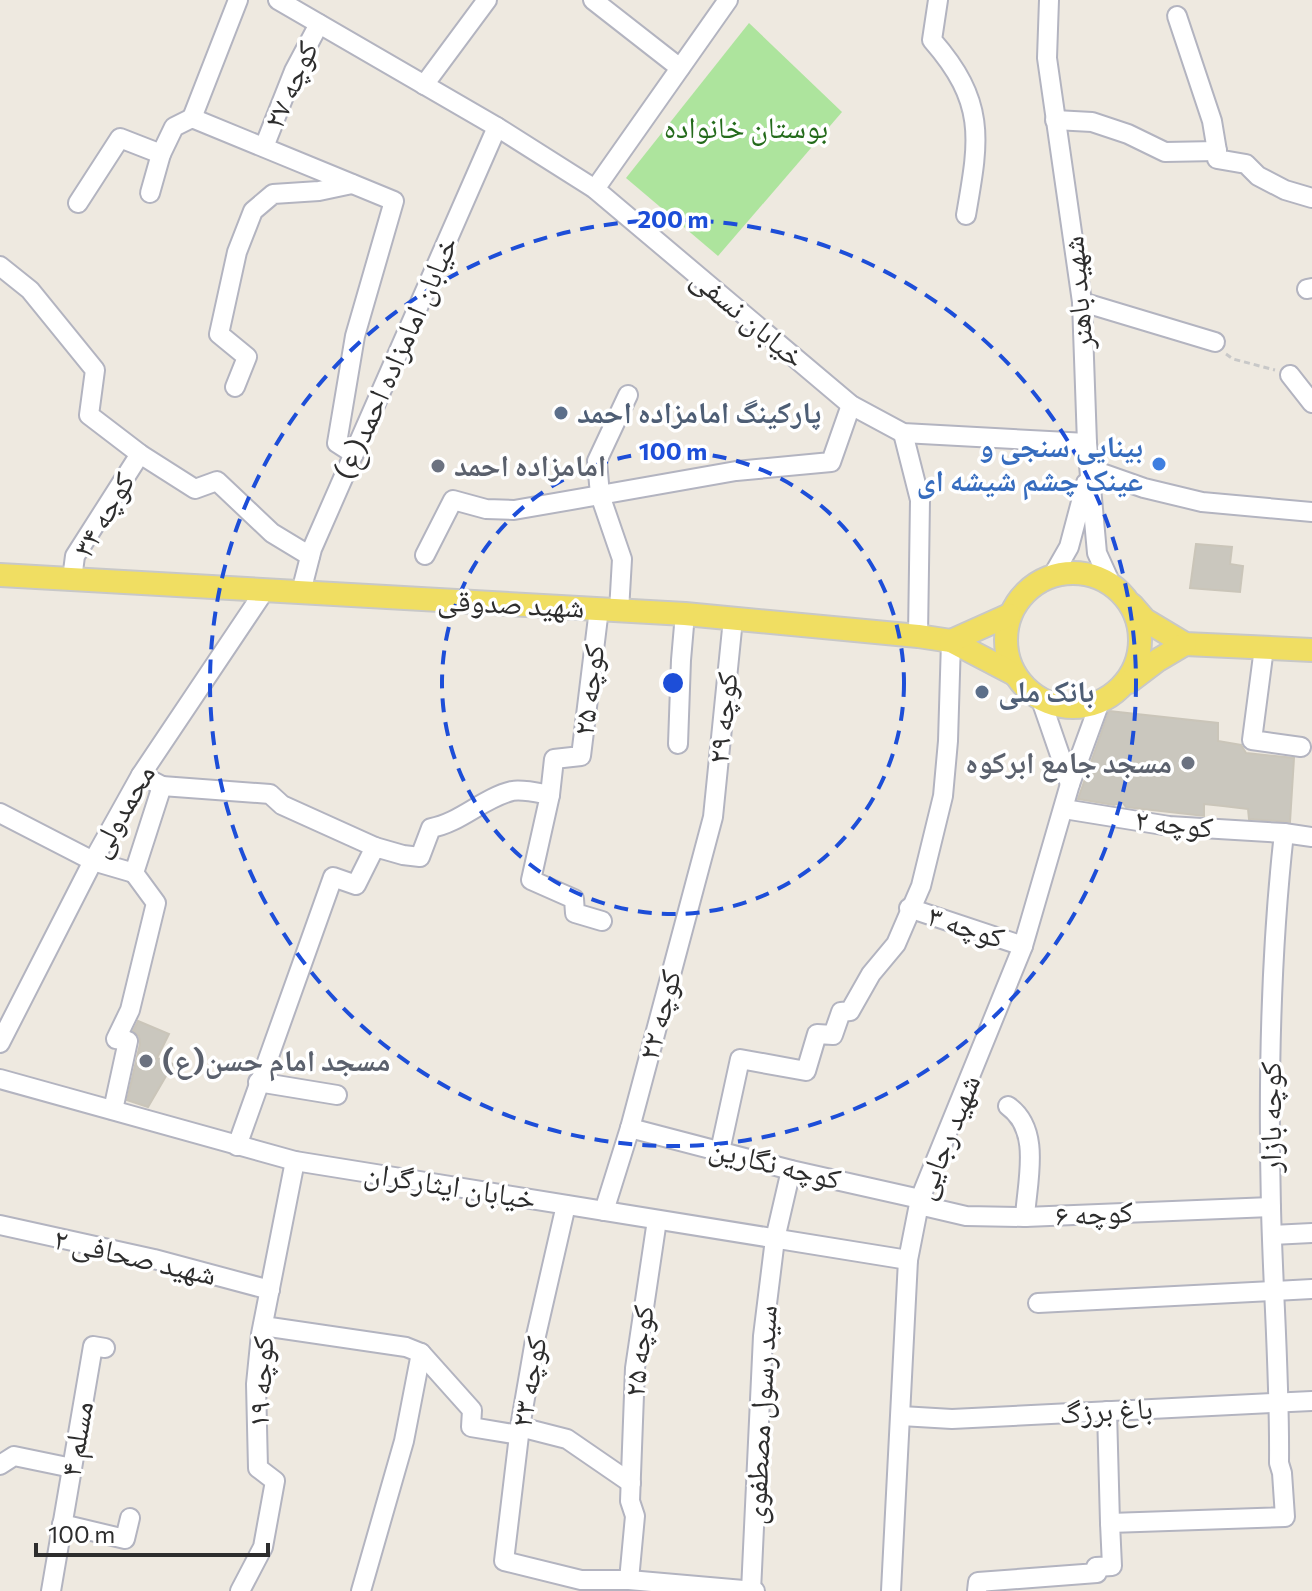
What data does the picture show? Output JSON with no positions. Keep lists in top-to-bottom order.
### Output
{
  "streets": {
    "main road": ["شهید صدوقی"],
    "street": [
      "کوچه ۲۷",
      "شهید باهنر",
      "خیابان نسفی",
      "خیابان امامزاده احمد(ع)",
      "کوچه ۳۴",
      "کوچه ۲۵",
      "کوچه ۲۹",
      "محمدولی",
      "کوچه ۲",
      "کوچه ۳",
      "کوچه ۲۲",
      "کوچه بازار",
      "شهید رجایی",
      "کوچه نگارین",
      "خیابان ایثارگران",
      "کوچه ۶",
      "شهید صحافی ۲",
      "کوچه ۱۹",
      "کوچه ۲۳",
      "باغ برزگ",
      "سید رسول مصطفوی",
      "مسلم ۴"
    ]
  },
  "crossings": [
    ["کوچه ۲۷", "خیابان نسفی"],
    ["شهید باهنر", "خیابان نسفی"],
    ["شهید باهنر", "شهید صدوقی"],
    ["شهید باهنر", "شهید رجایی"],
    ["خیابان نسفی", "خیابان امامزاده احمد(ع)"],
    ["خیابان امامزاده احمد(ع)", "شهید صدوقی"],
    ["کوچه ۳۴", "شهید صدوقی"],
    ["شهید صدوقی", "کوچه ۲۵"],
    ["شهید صدوقی", "کوچه ۲۹"],
    ["شهید صدوقی", "محمدولی"],
    ["شهید صدوقی", "شهید رجایی"],
    ["کوچه ۲۵", "خیابان ایثارگران"],
    ["کوچه ۲۹", "کوچه ۲۲"],
    ["کوچه ۲", "کوچه بازار"],
    ["کوچه ۲", "شهید رجایی"],
    ["کوچه ۳", "شهید رجایی"],
    ["کوچه ۲۲", "کوچه نگارین"],
    ["کوچه ۲۲", "خیابان ایثارگران"],
    ["کوچه بازار", "کوچه ۶"],
    ["کوچه بازار", "باغ برزگ"],
    ["شهید رجایی", "کوچه نگارین"],
    ["شهید رجایی", "خیابان ایثارگران"],
    ["شهید رجایی", "کوچه ۶"],
    ["شهید رجایی", "باغ برزگ"],
    ["کوچه نگارین", "کوچه ۶"],
    ["کوچه نگارین", "سید رسول مصطفوی"],
    ["خیابان ایثارگران", "کوچه ۱۹"],
    ["خیابان ایثارگران", "کوچه ۲۳"],
    ["خیابان ایثارگران", "سید رسول مصطفوی"],
    ["شهید صحافی ۲", "کوچه ۱۹"]
  ],
  "parks": ["بوستان خانواده"],
  "places": [
    "پارکینگ امامزاده احمد",
    "بینایی سنجی و عینک چشم شیشه ای",
    "امامزاده احمد",
    "بانک ملی",
    "مسجد جامع ابرکوه",
    "مسجد امام حسن(ع)"
  ],
  "scale_bar": "100 m",
  "rings": ["200 m", "100 m"]
}
